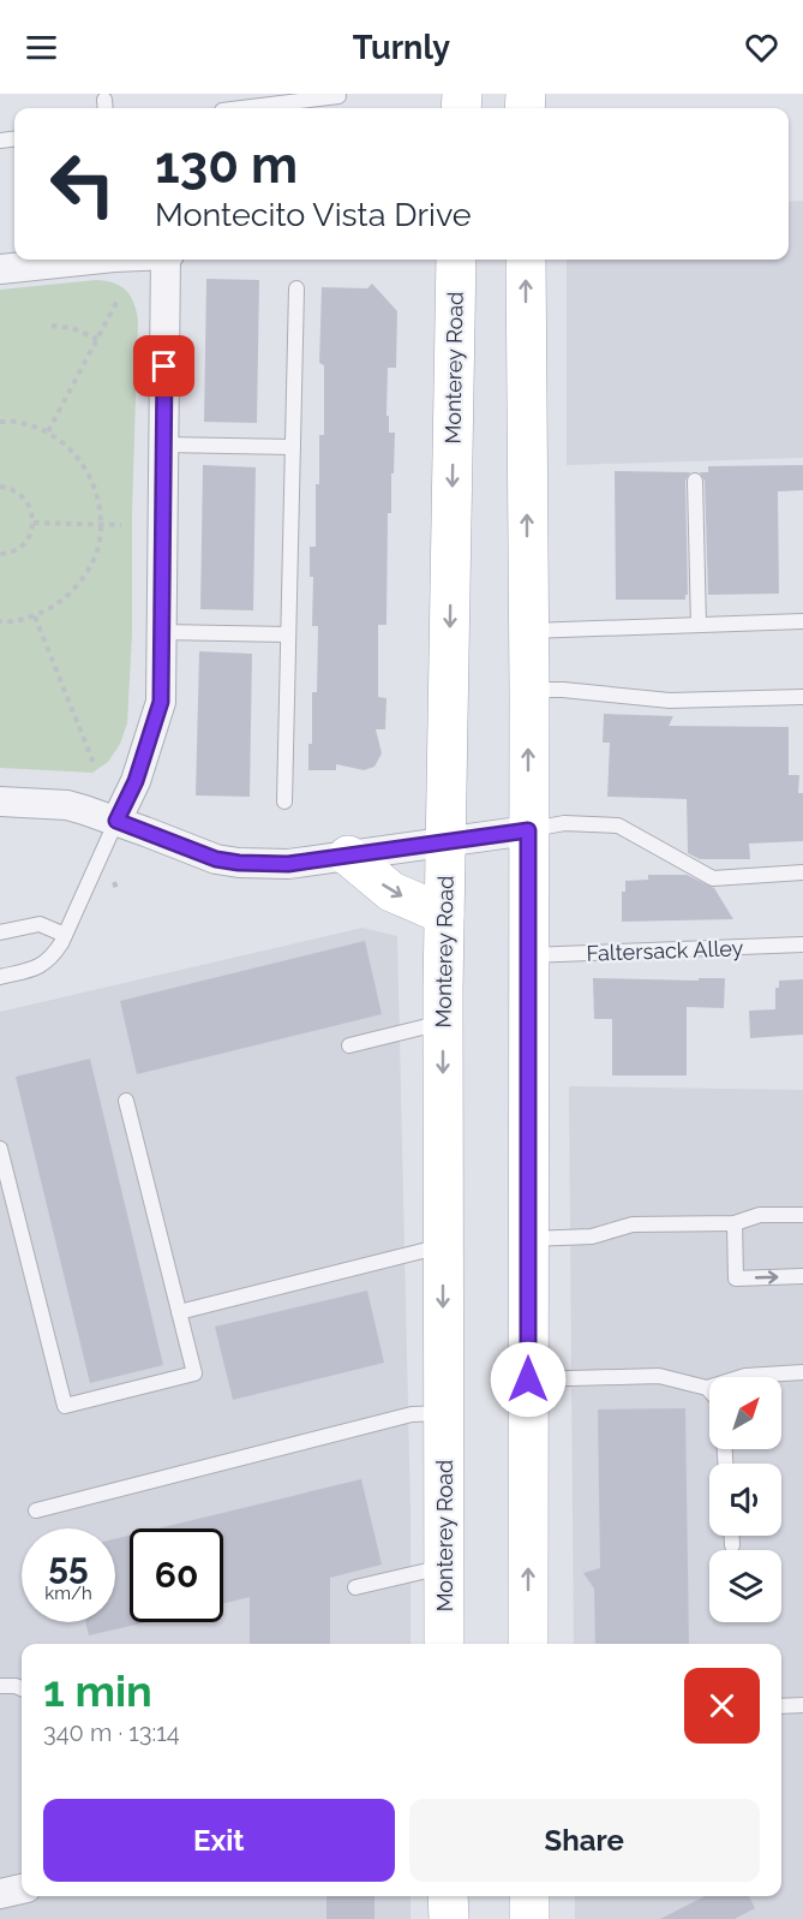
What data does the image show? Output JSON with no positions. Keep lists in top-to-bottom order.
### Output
{
  "streets": {
    "main road": ["Monterey Road"],
    "lane": ["Faltersack Alley"]
  },
  "north": "top right",
  "page": {
    "header": "Turnly",
    "turn": ["130 m", "Montecito Vista Drive"],
    "speed": "55 km/h",
    "limit": "60",
    "heading": ["1 min", "340 m · 13:14"],
    "buttons": ["Exit", "Share"]
  }
}
